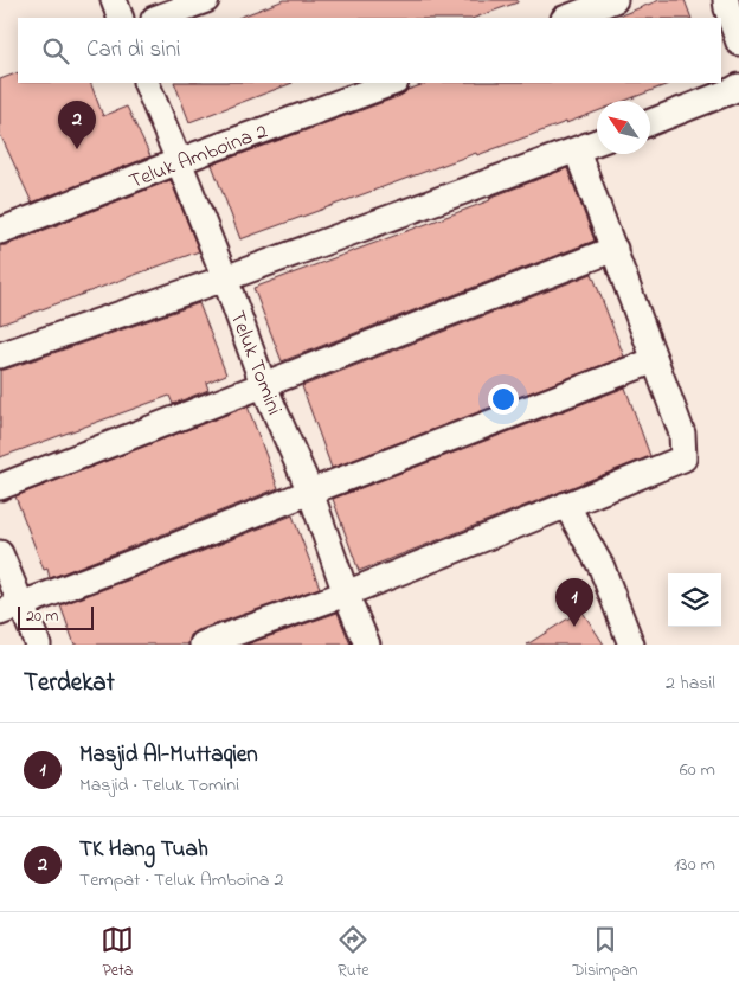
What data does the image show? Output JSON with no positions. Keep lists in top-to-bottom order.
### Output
{
  "streets": {
    "street": ["Teluk Amboina 2", "Teluk Tomini"]
  },
  "crossings": [
    ["Teluk Amboina 2", "Teluk Tomini"]
  ],
  "scale_bar": "20 m",
  "north": "top left",
  "page": {
    "search": "Cari di sini",
    "pins": ["2", "1"],
    "scale": "20 m",
    "heading": ["Terdekat", "2 hasil"],
    "list": [
      {
        "mark": "1",
        "name": "Masjid Al-Muttaqien",
        "note": "Masjid · Teluk Tomini",
        "value": "60 m"
      },
      {
        "mark": "2",
        "name": "TK Hang Tuah",
        "note": "Tempat · Teluk Amboina 2",
        "value": "130 m"
      }
    ],
    "nav": ["Peta", "Rute", "Disimpan"]
  }
}
